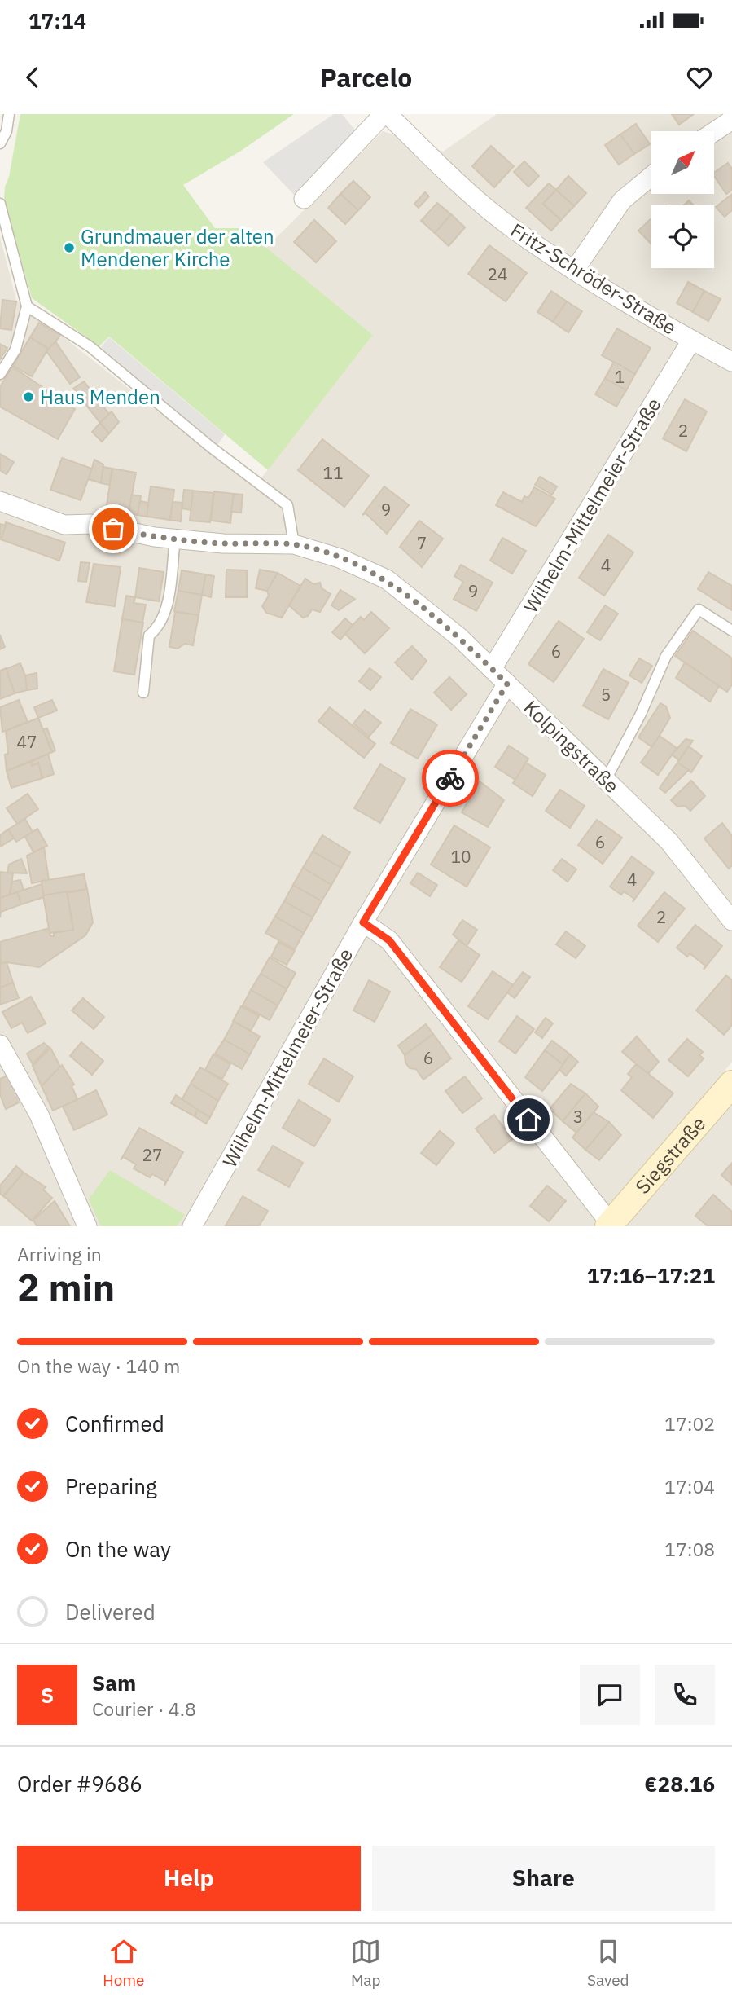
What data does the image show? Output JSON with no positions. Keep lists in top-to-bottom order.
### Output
{
  "streets": {
    "main road": ["Siegstraße"],
    "street": ["Fritz-Schröder-Straße", "Wilhelm-Mittelmeier-Straße", "Kolpingstraße"]
  },
  "crossings": [
    ["Fritz-Schröder-Straße", "Wilhelm-Mittelmeier-Straße"],
    ["Wilhelm-Mittelmeier-Straße", "Kolpingstraße"]
  ],
  "places": ["Grundmauer der alten Mendener Kirche", "Haus Menden"],
  "house_numbers": [
    "24",
    "1",
    "2",
    "11",
    "9",
    "7",
    "4",
    "9",
    "6",
    "5",
    "47",
    "6",
    "10",
    "4",
    "2",
    "6",
    "3",
    "27"
  ],
  "north": "top right",
  "page": {
    "status": "17:14",
    "header": "Parcelo",
    "heading": ["2 min", "Arriving in", "17:16–17:21"],
    "panel": [
      "Sam",
      "Courier · 4.8",
      "Order #9686",
      "€28.16"
    ],
    "bar": "On the way · 140 m",
    "list": [
      ["Confirmed", "17:02"],
      ["Preparing", "17:04"],
      ["On the way", "17:08"],
      "Delivered"
    ],
    "round": "S",
    "buttons": ["Help", "Share"],
    "tabs": ["Home", "Map", "Saved"]
  }
}
